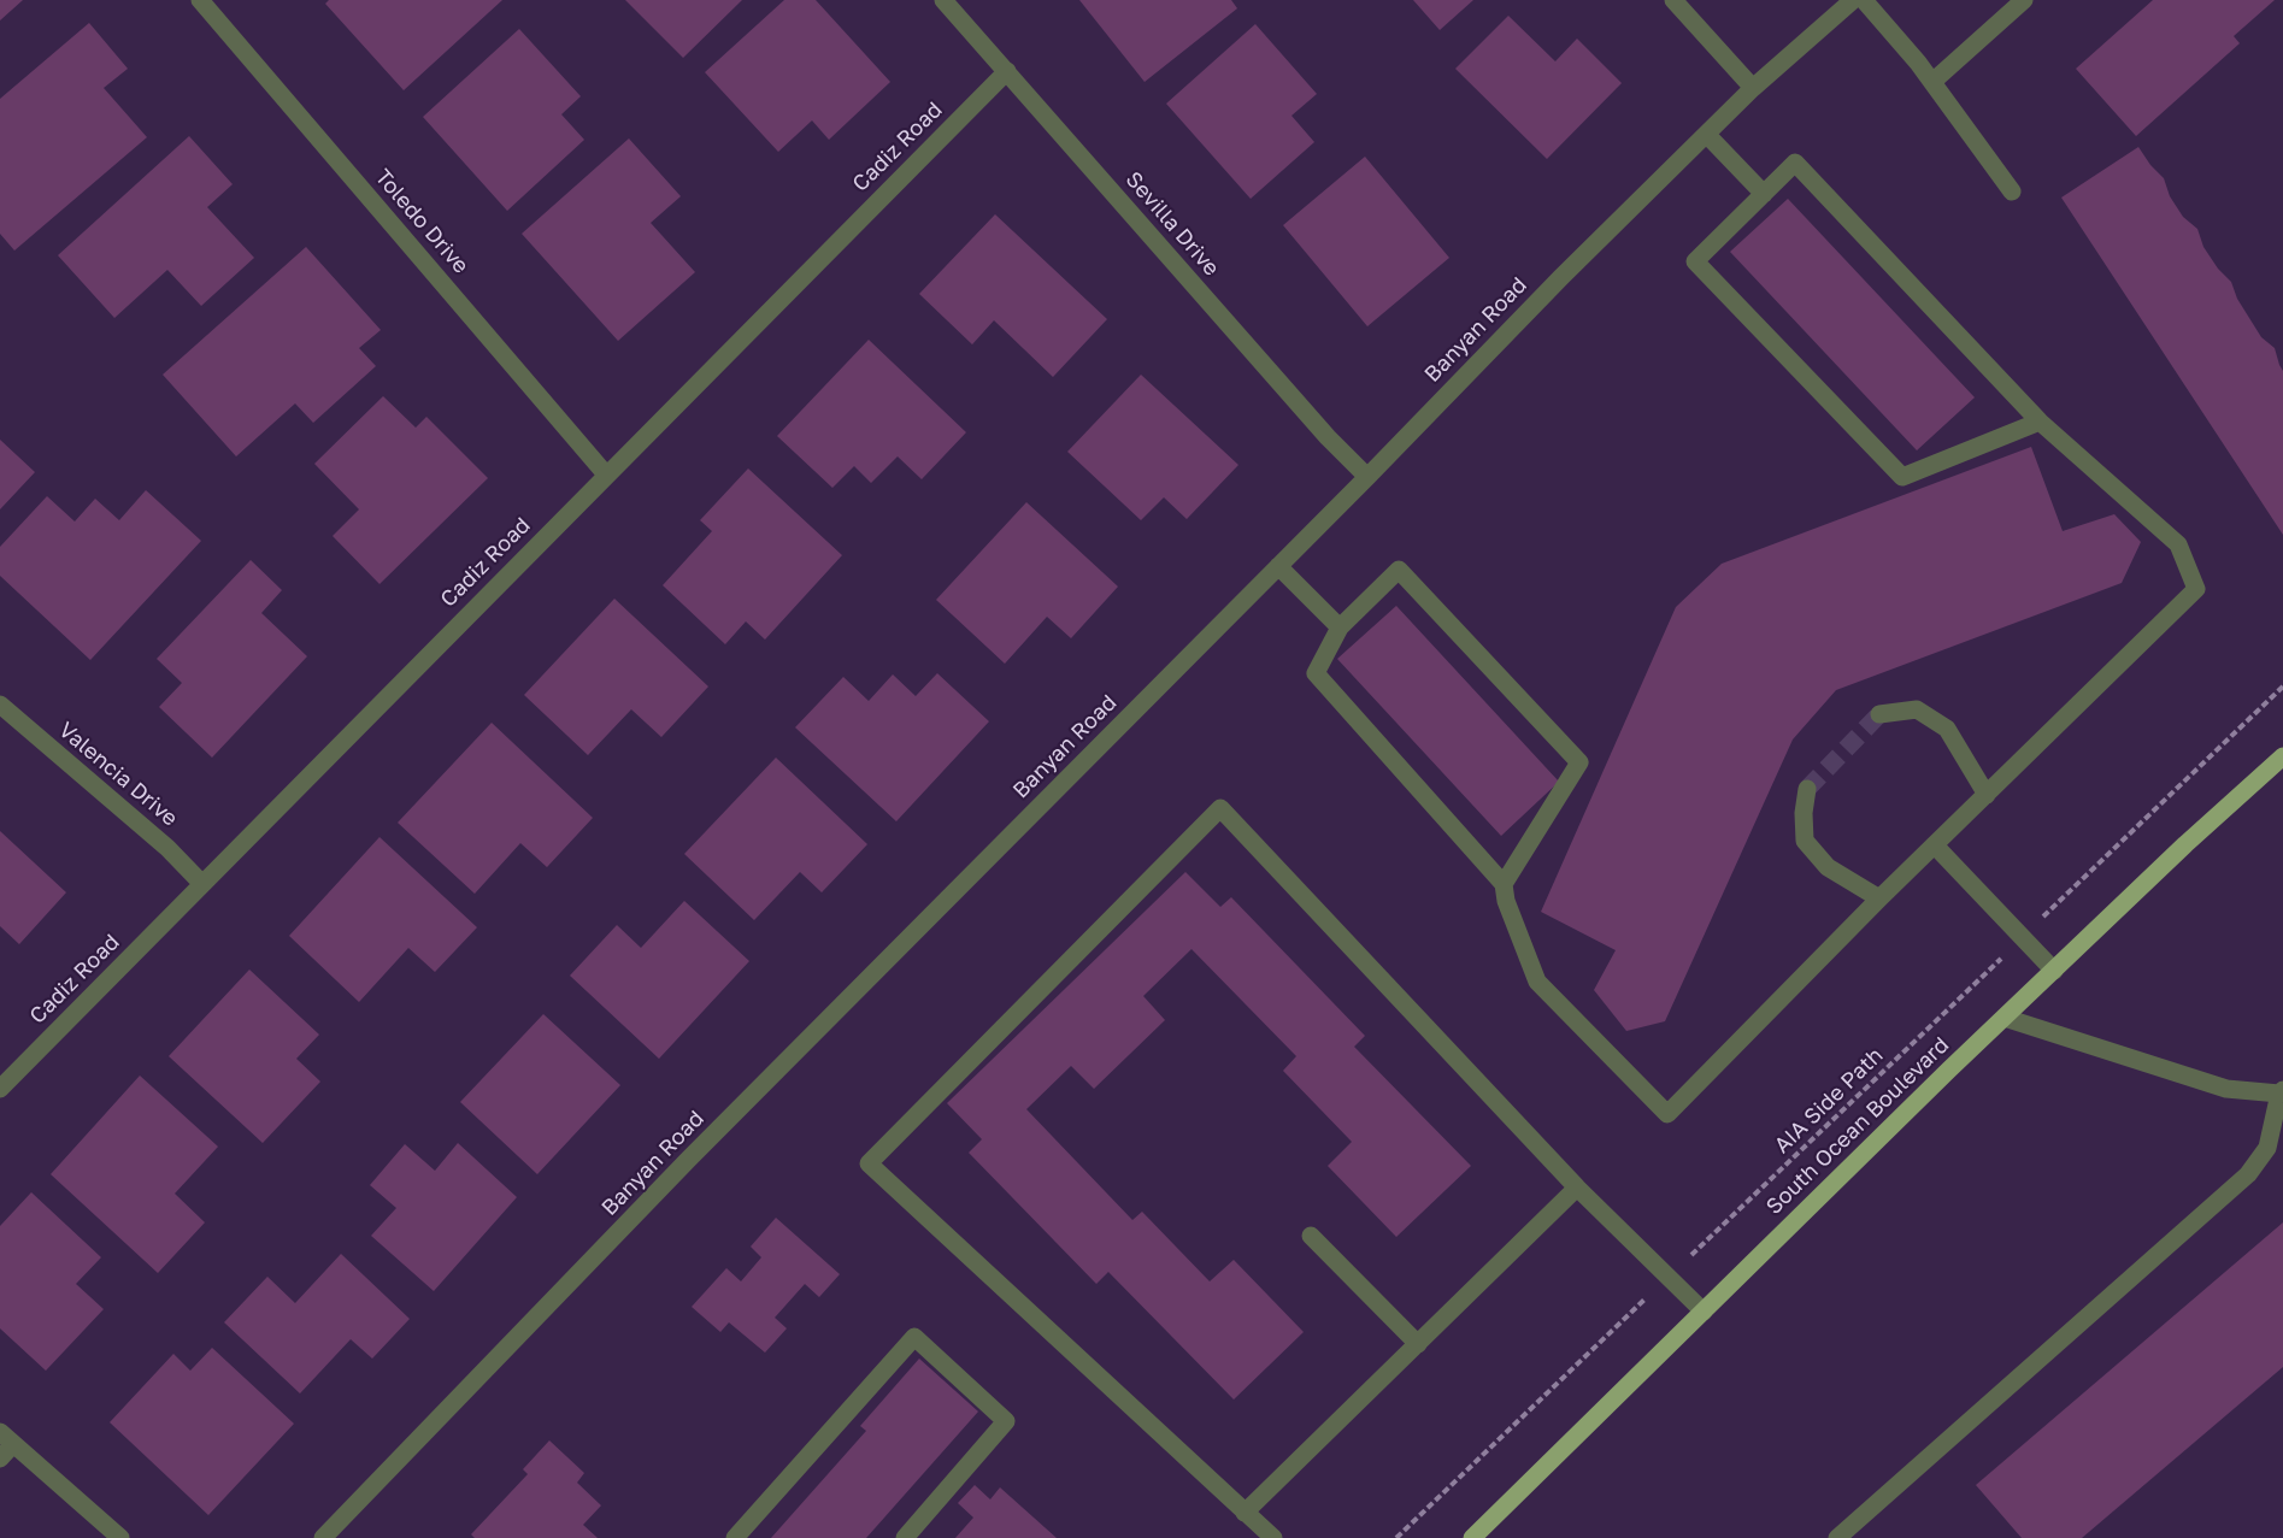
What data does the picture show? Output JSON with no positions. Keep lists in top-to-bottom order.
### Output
{
  "streets": {
    "main road": ["South Ocean Boulevard"],
    "street": [
      "Cadiz Road",
      "Toledo Drive",
      "Sevilla Drive",
      "Banyan Road",
      "Valencia Drive"
    ],
    "path": ["AIA Side Path"]
  },
  "crossings": [
    ["Cadiz Road", "Toledo Drive"],
    ["Cadiz Road", "Sevilla Drive"],
    ["Cadiz Road", "Valencia Drive"],
    ["Sevilla Drive", "Banyan Road"]
  ]
}
